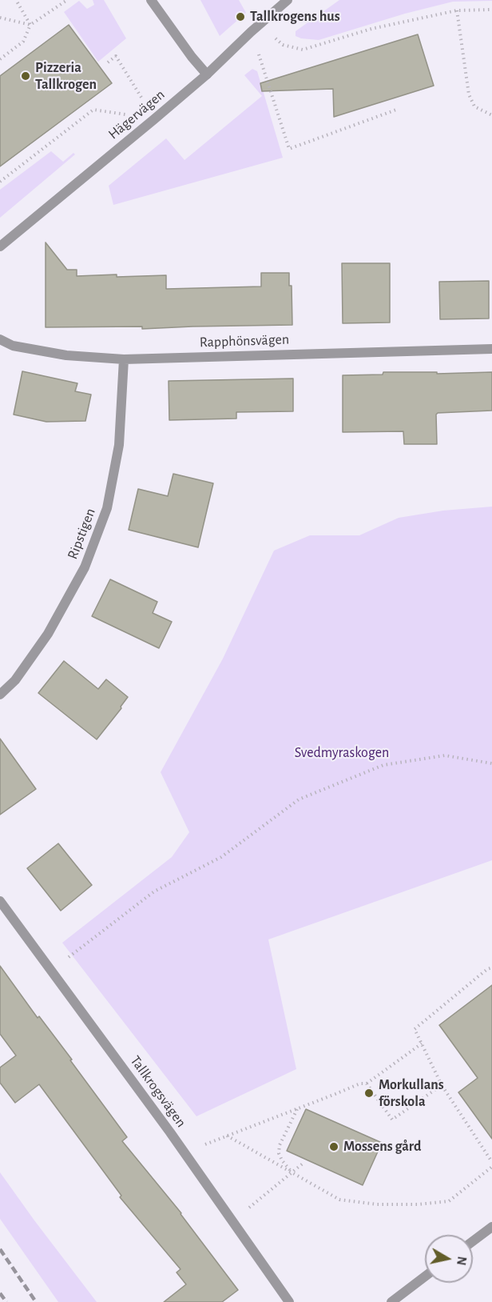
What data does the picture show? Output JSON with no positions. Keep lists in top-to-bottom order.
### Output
{
  "streets": {
    "street": [
      "Hägervägen",
      "Rapphönsvägen",
      "Ripstigen",
      "Tallkrogsvägen"
    ]
  },
  "crossings": [
    ["Rapphönsvägen", "Ripstigen"]
  ],
  "parks": ["Svedmyraskogen"],
  "places": [
    "Tallkrogens hus",
    "Pizzeria Tallkrogen",
    "Morkullans förskola",
    "Mossens gård"
  ],
  "north": "right"
}
